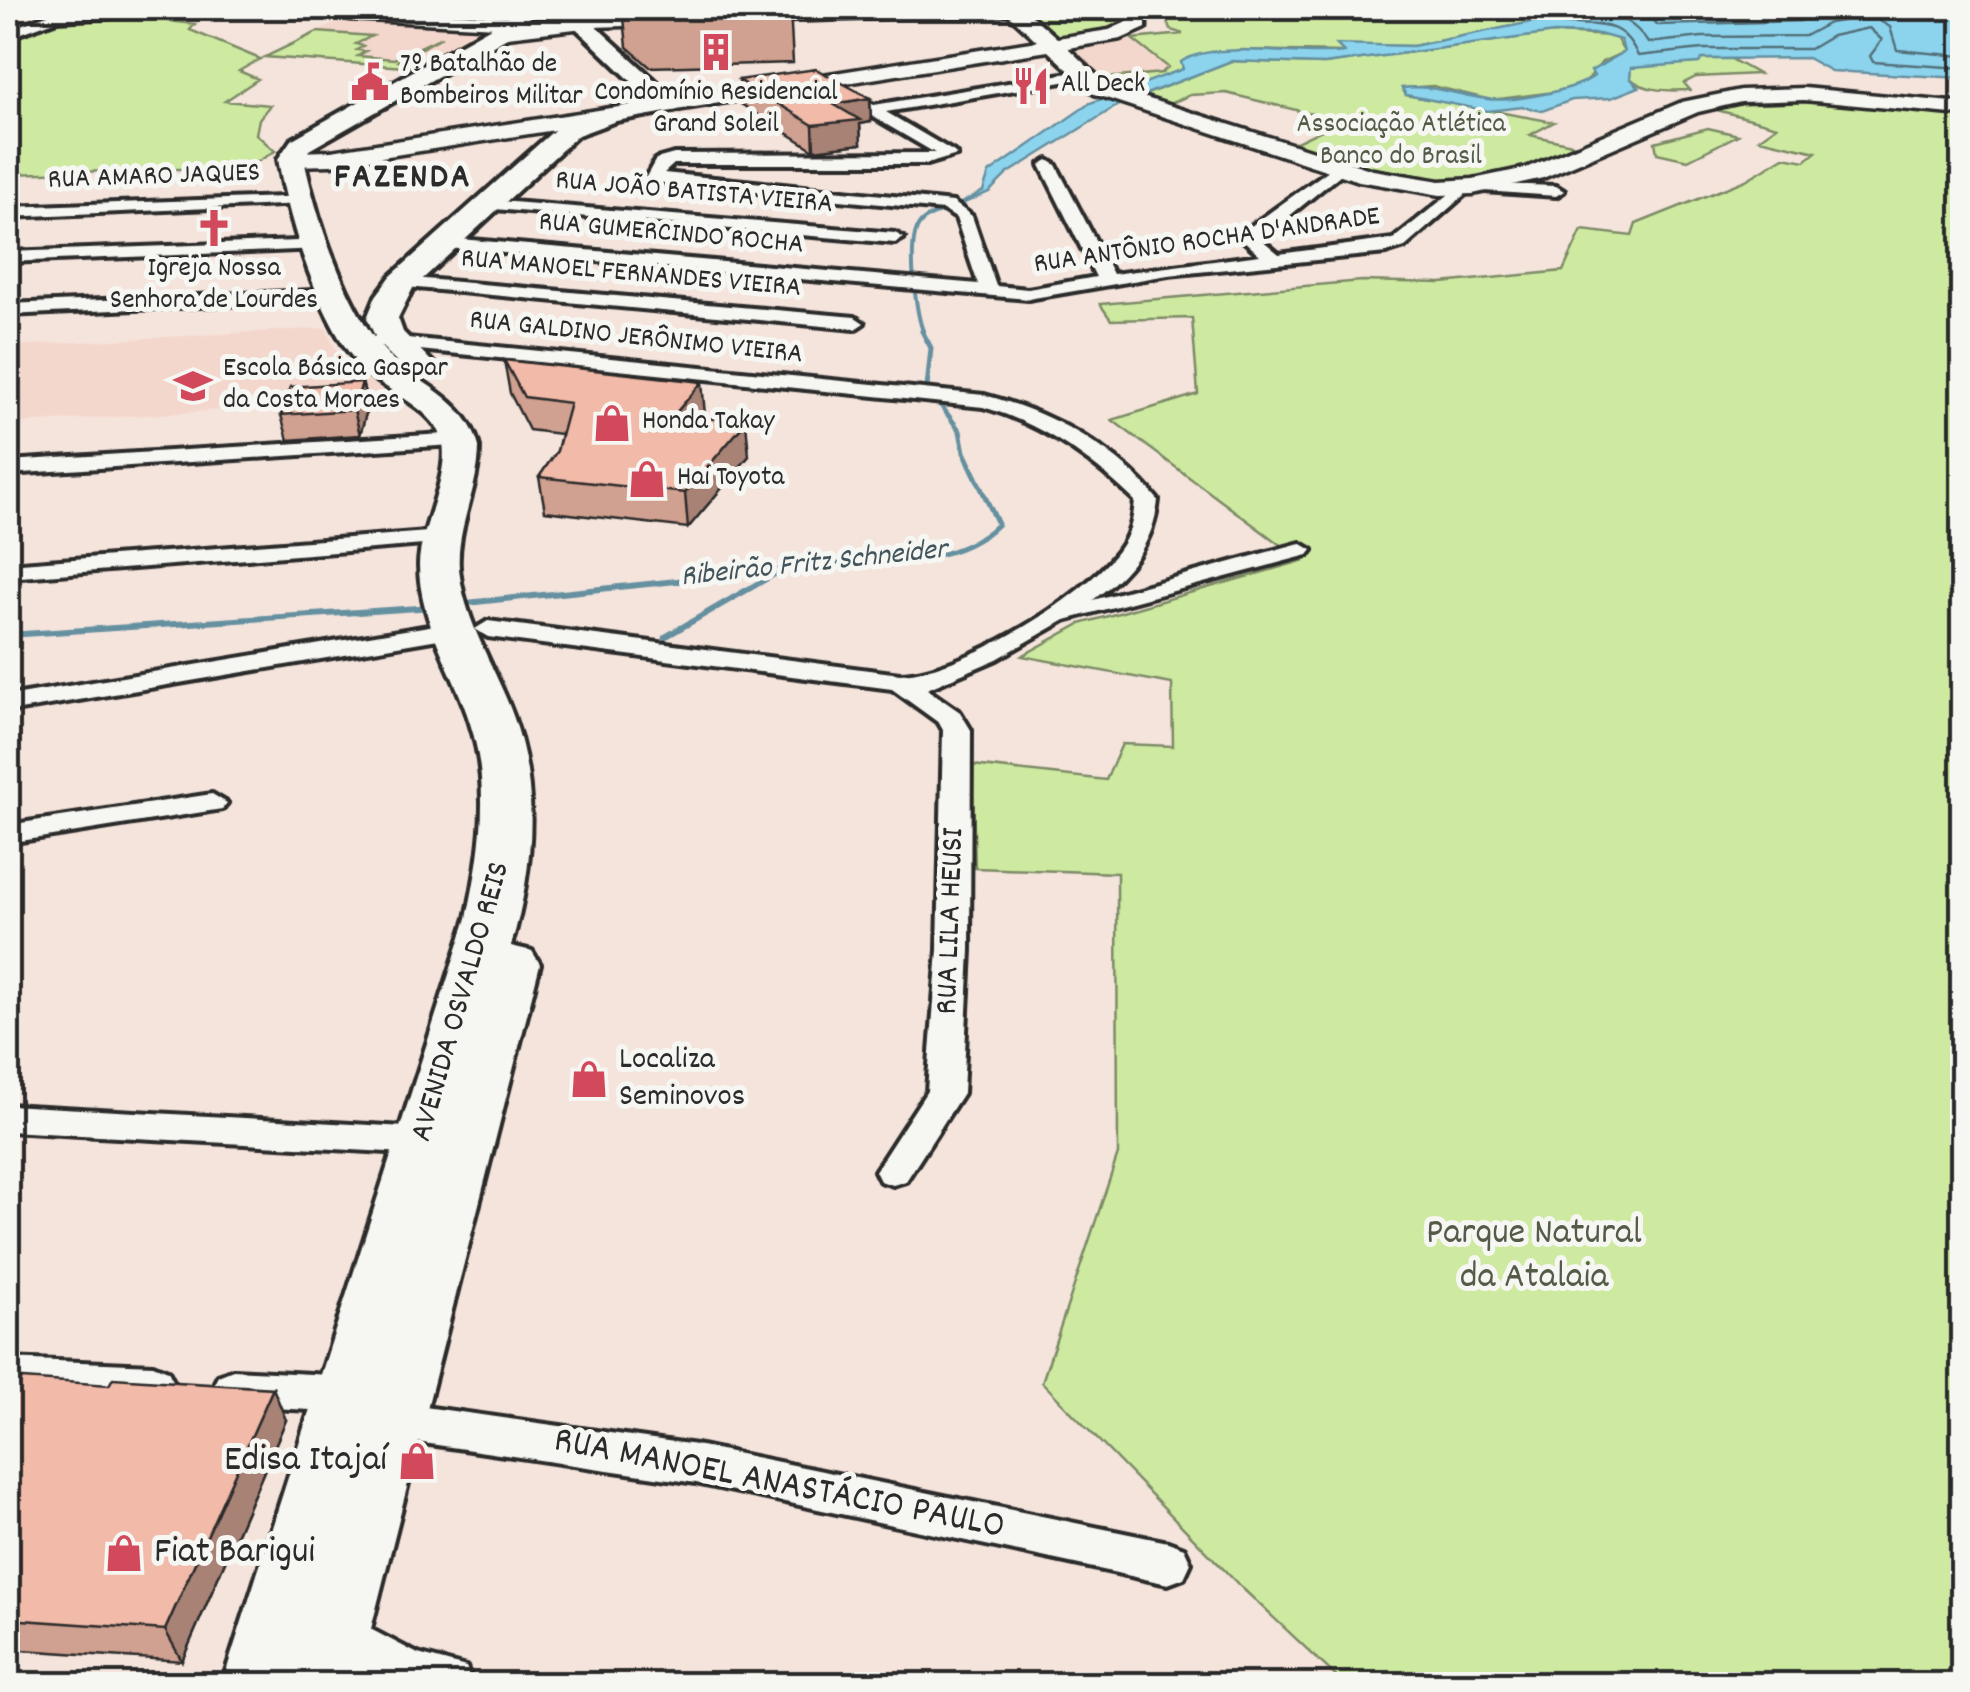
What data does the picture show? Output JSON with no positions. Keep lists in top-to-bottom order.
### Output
{
  "streets": {
    "main road": ["AVENIDA OSVALDO REIS"],
    "street": [
      "RUA AMARO JAQUES",
      "RUA JOÃO BATISTA VIEIRA",
      "RUA GUMERCINDO ROCHA",
      "RUA ANTÔNIO ROCHA D'ANDRADE",
      "RUA MANOEL FERNANDES VIEIRA",
      "RUA GALDINO JERÔNIMO VIEIRA",
      "RUA LILA HEUSI",
      "RUA MANOEL ANASTÁCIO PAULO"
    ]
  },
  "crossings": [
    ["RUA AMARO JAQUES", "AVENIDA OSVALDO REIS"],
    ["RUA GUMERCINDO ROCHA", "RUA ANTÔNIO ROCHA D'ANDRADE"],
    ["RUA GALDINO JERÔNIMO VIEIRA", "AVENIDA OSVALDO REIS"],
    ["AVENIDA OSVALDO REIS", "RUA MANOEL ANASTÁCIO PAULO"]
  ],
  "districts": ["FAZENDA"],
  "water": ["Ribeirão Fritz Schneider"],
  "parks": ["Associação Atlética Banco do Brasil", "Parque Natural da Atalaia"],
  "places": {
    "building": ["Condomínio Residencial Grand Soleil"],
    "public building": ["7º Batalhão de Bombeiros Militar"],
    "restaurant": ["All Deck"],
    "church": ["Igreja Nossa Senhora de Lourdes"],
    "school or university": ["Escola Básica Gaspar da Costa Moraes"],
    "shop": [
      "Honda Takay",
      "Hai Toyota",
      "Localiza Seminovos",
      "Edisa Itajaí",
      "Fiat Barigui"
    ]
  }
}
